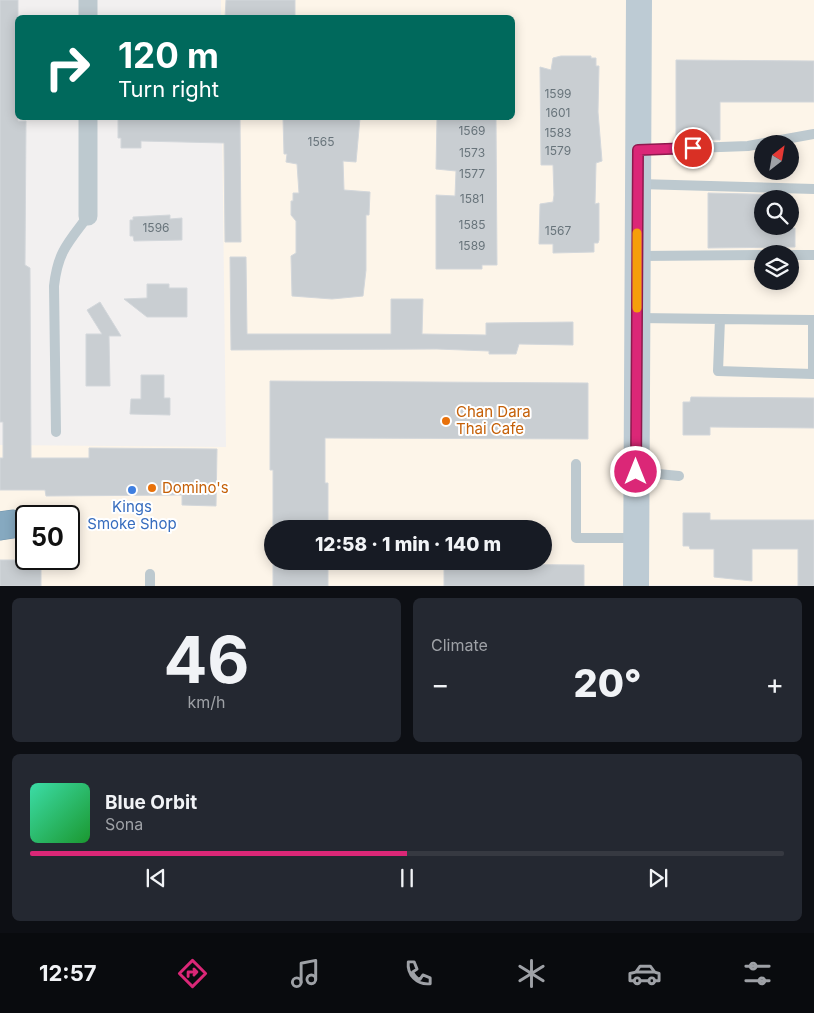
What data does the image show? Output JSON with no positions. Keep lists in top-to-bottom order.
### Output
{
  "places": ["Chan Dara Thai Cafe", "Domino's", "Kings Smoke Shop"],
  "house_numbers": [
    "1599",
    "1601",
    "1569",
    "1583",
    "1565",
    "1579",
    "1573",
    "1577",
    "1581",
    "1585",
    "1596",
    "1567",
    "1589"
  ],
  "north": "top right",
  "page": {
    "turn": ["120 m", "Turn right"],
    "limit": "50",
    "trip": "12:58 · 1 min · 140 m",
    "tile": [
      ["46", "km/h"],
      "Climate"
    ],
    "heat": ["−", "20°", "+"],
    "song": ["Blue Orbit", "Sona"],
    "tabs": "12:57"
  }
}
